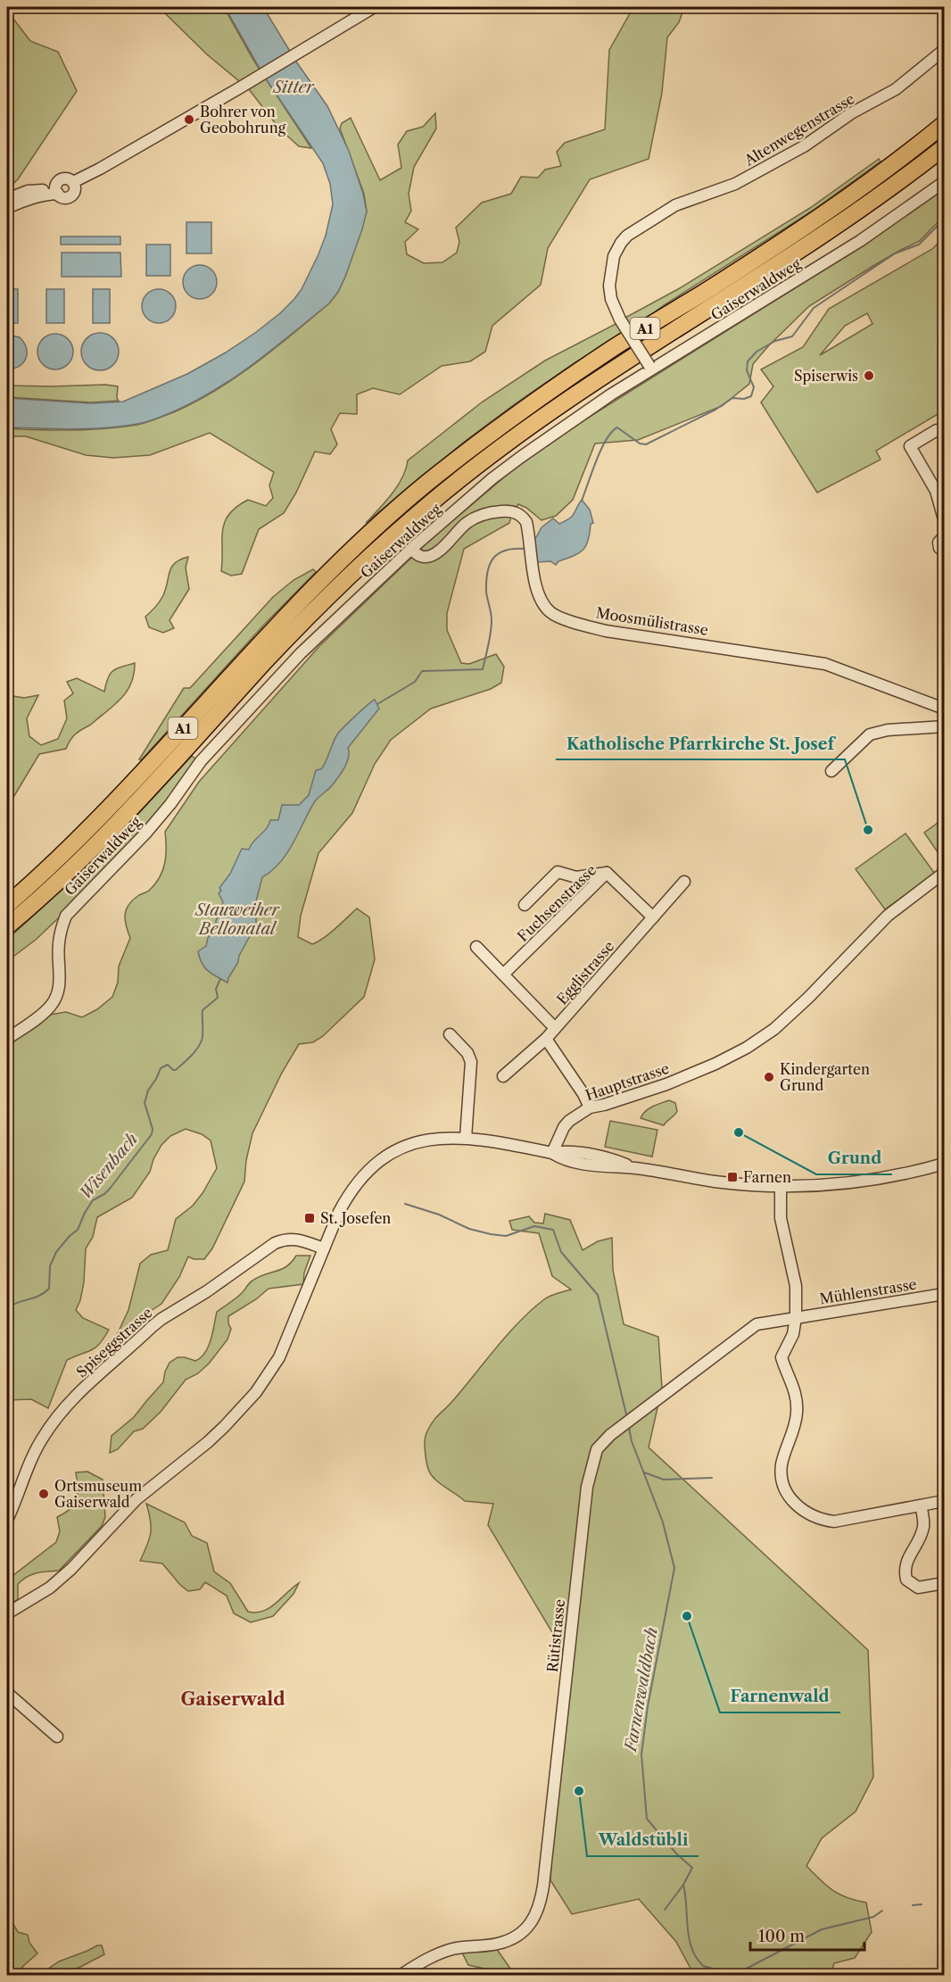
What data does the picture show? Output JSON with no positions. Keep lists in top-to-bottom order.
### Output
{
  "streets": {
    "highway": ["A1"],
    "street": [
      "Altenwegenstrasse",
      "Gaiserwaldweg",
      "Moosmülistrasse",
      "Fuchsenstrasse",
      "Egglistrasse",
      "Hauptstrasse",
      "Mühlenstrasse",
      "Spiseggstrasse",
      "Rütistrasse"
    ]
  },
  "crossings": [
    ["Altenwegenstrasse", "Gaiserwaldweg"],
    ["Gaiserwaldweg", "Moosmülistrasse"],
    ["Fuchsenstrasse", "Egglistrasse"],
    ["Mühlenstrasse", "Rütistrasse"]
  ],
  "districts": ["Gaiserwald"],
  "water": [
    "Sitter",
    "Stauweiher Bellonatal",
    "Wisenbach",
    "Farnenwaldbach"
  ],
  "places": {
    "other": [
      "Bohrer von Geobohrung",
      "Spiserwis",
      "Katholische Pfarrkirche St. Josef",
      "Kindergarten Grund",
      "Grund",
      "Ortsmuseum Gaiserwald",
      "Farnenwald",
      "Waldstübli"
    ],
    "transit": ["Farnen", "St. Josefen"]
  },
  "scale_bar": "100 m"
}
